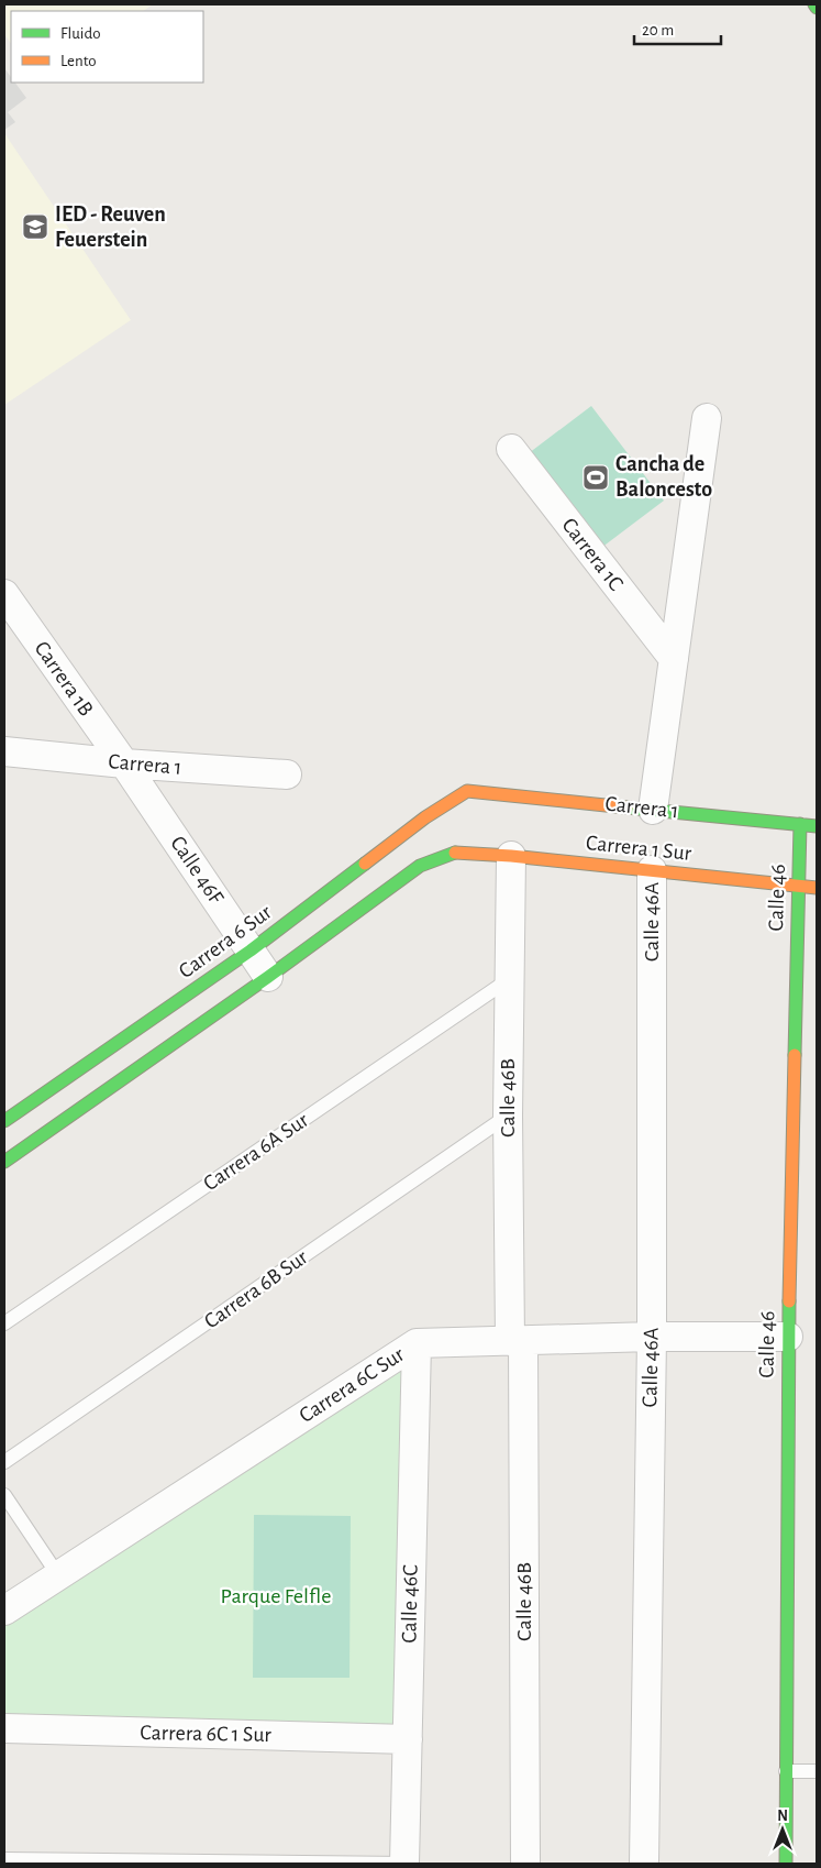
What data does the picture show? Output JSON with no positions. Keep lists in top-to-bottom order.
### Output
{
  "streets": {
    "street": [
      "Carrera 1C",
      "Carrera 1B",
      "Carrera 1",
      "Carrera 1 Sur",
      "Calle 46F",
      "Calle 46",
      "Calle 46A",
      "Carrera 6 Sur",
      "Calle 46B",
      "Carrera 6C Sur",
      "Calle 46C",
      "Carrera 6C 1 Sur"
    ],
    "lane": ["Carrera 6A Sur", "Carrera 6B Sur"]
  },
  "crossings": [
    ["Carrera 1B", "Carrera 1"],
    ["Carrera 1B", "Calle 46F"],
    ["Carrera 1", "Calle 46F"],
    ["Carrera 1", "Calle 46"],
    ["Carrera 1", "Carrera 6 Sur"],
    ["Carrera 1 Sur", "Calle 46F"],
    ["Carrera 1 Sur", "Calle 46"],
    ["Carrera 1 Sur", "Calle 46A"],
    ["Carrera 1 Sur", "Calle 46B"],
    ["Calle 46F", "Carrera 6 Sur"],
    ["Calle 46", "Carrera 6C Sur"],
    ["Calle 46A", "Carrera 6C Sur"],
    ["Calle 46B", "Carrera 6A Sur"],
    ["Calle 46B", "Carrera 6B Sur"],
    ["Calle 46B", "Carrera 6C Sur"],
    ["Carrera 6C Sur", "Calle 46C"],
    ["Calle 46C", "Carrera 6C 1 Sur"]
  ],
  "parks": ["Parque Felfle"],
  "places": {
    "school or university": ["IED - Reuven Feuerstein"],
    "sports": ["Cancha de Baloncesto"]
  },
  "legend": ["Fluido", "Lento"],
  "scale_bar": "20 m",
  "north": "top"
}
